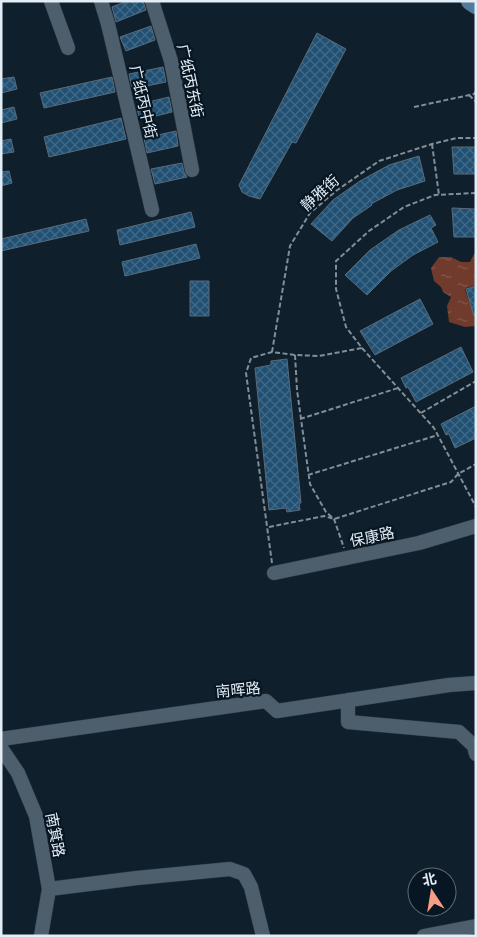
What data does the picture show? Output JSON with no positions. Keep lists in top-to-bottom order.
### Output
{
  "streets": {
    "street": [
      "广纸丙东街",
      "广纸丙中街",
      "保康路",
      "南晖路",
      "南箕路"
    ],
    "path": ["静雅街"]
  },
  "north": "top"
}
